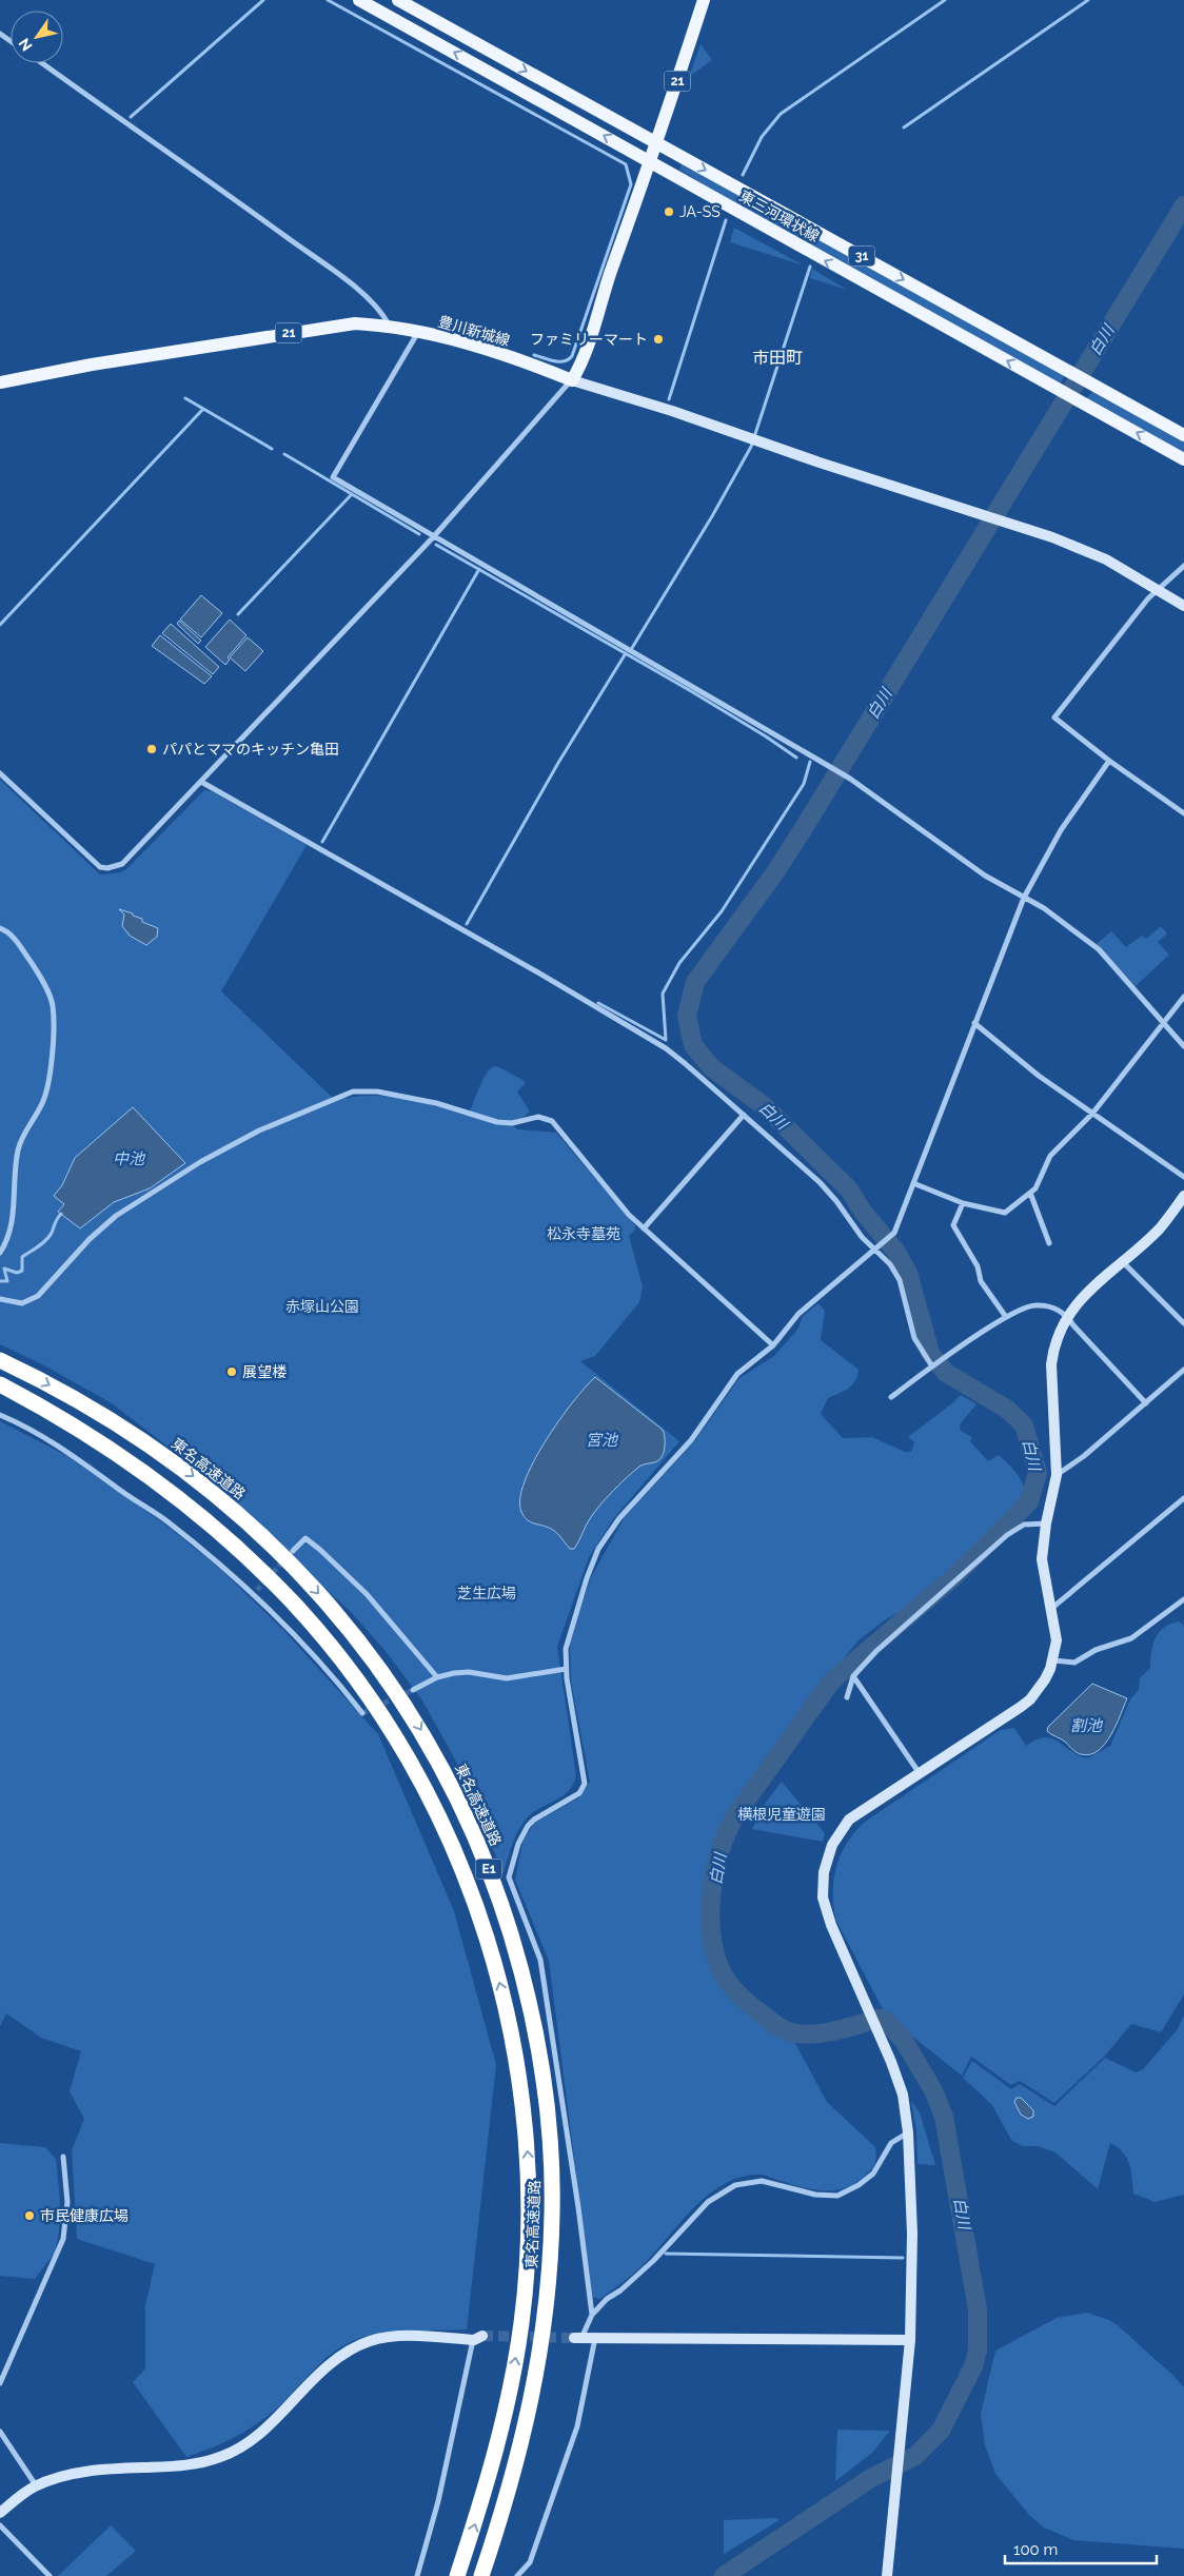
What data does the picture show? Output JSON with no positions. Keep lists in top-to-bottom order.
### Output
{
  "streets": {
    "highway": ["東名高速道路", "E1"],
    "main road": [
      "21",
      "東三河環状線",
      "31",
      "豊川新城線"
    ]
  },
  "crossings": [
    ["21", "東三河環状線"],
    ["21", "豊川新城線"]
  ],
  "districts": ["市田町"],
  "water": [
    "白川",
    "中池",
    "宮池",
    "割池"
  ],
  "parks": [
    "松永寺墓苑",
    "赤塚山公園",
    "芝生広場",
    "横根児童遊園"
  ],
  "places": [
    "JA-SS",
    "ファミリーマート",
    "パパとママのキッチン亀田",
    "展望楼",
    "市民健康広場"
  ],
  "scale_bar": "100 m",
  "north": "bottom left"
}
